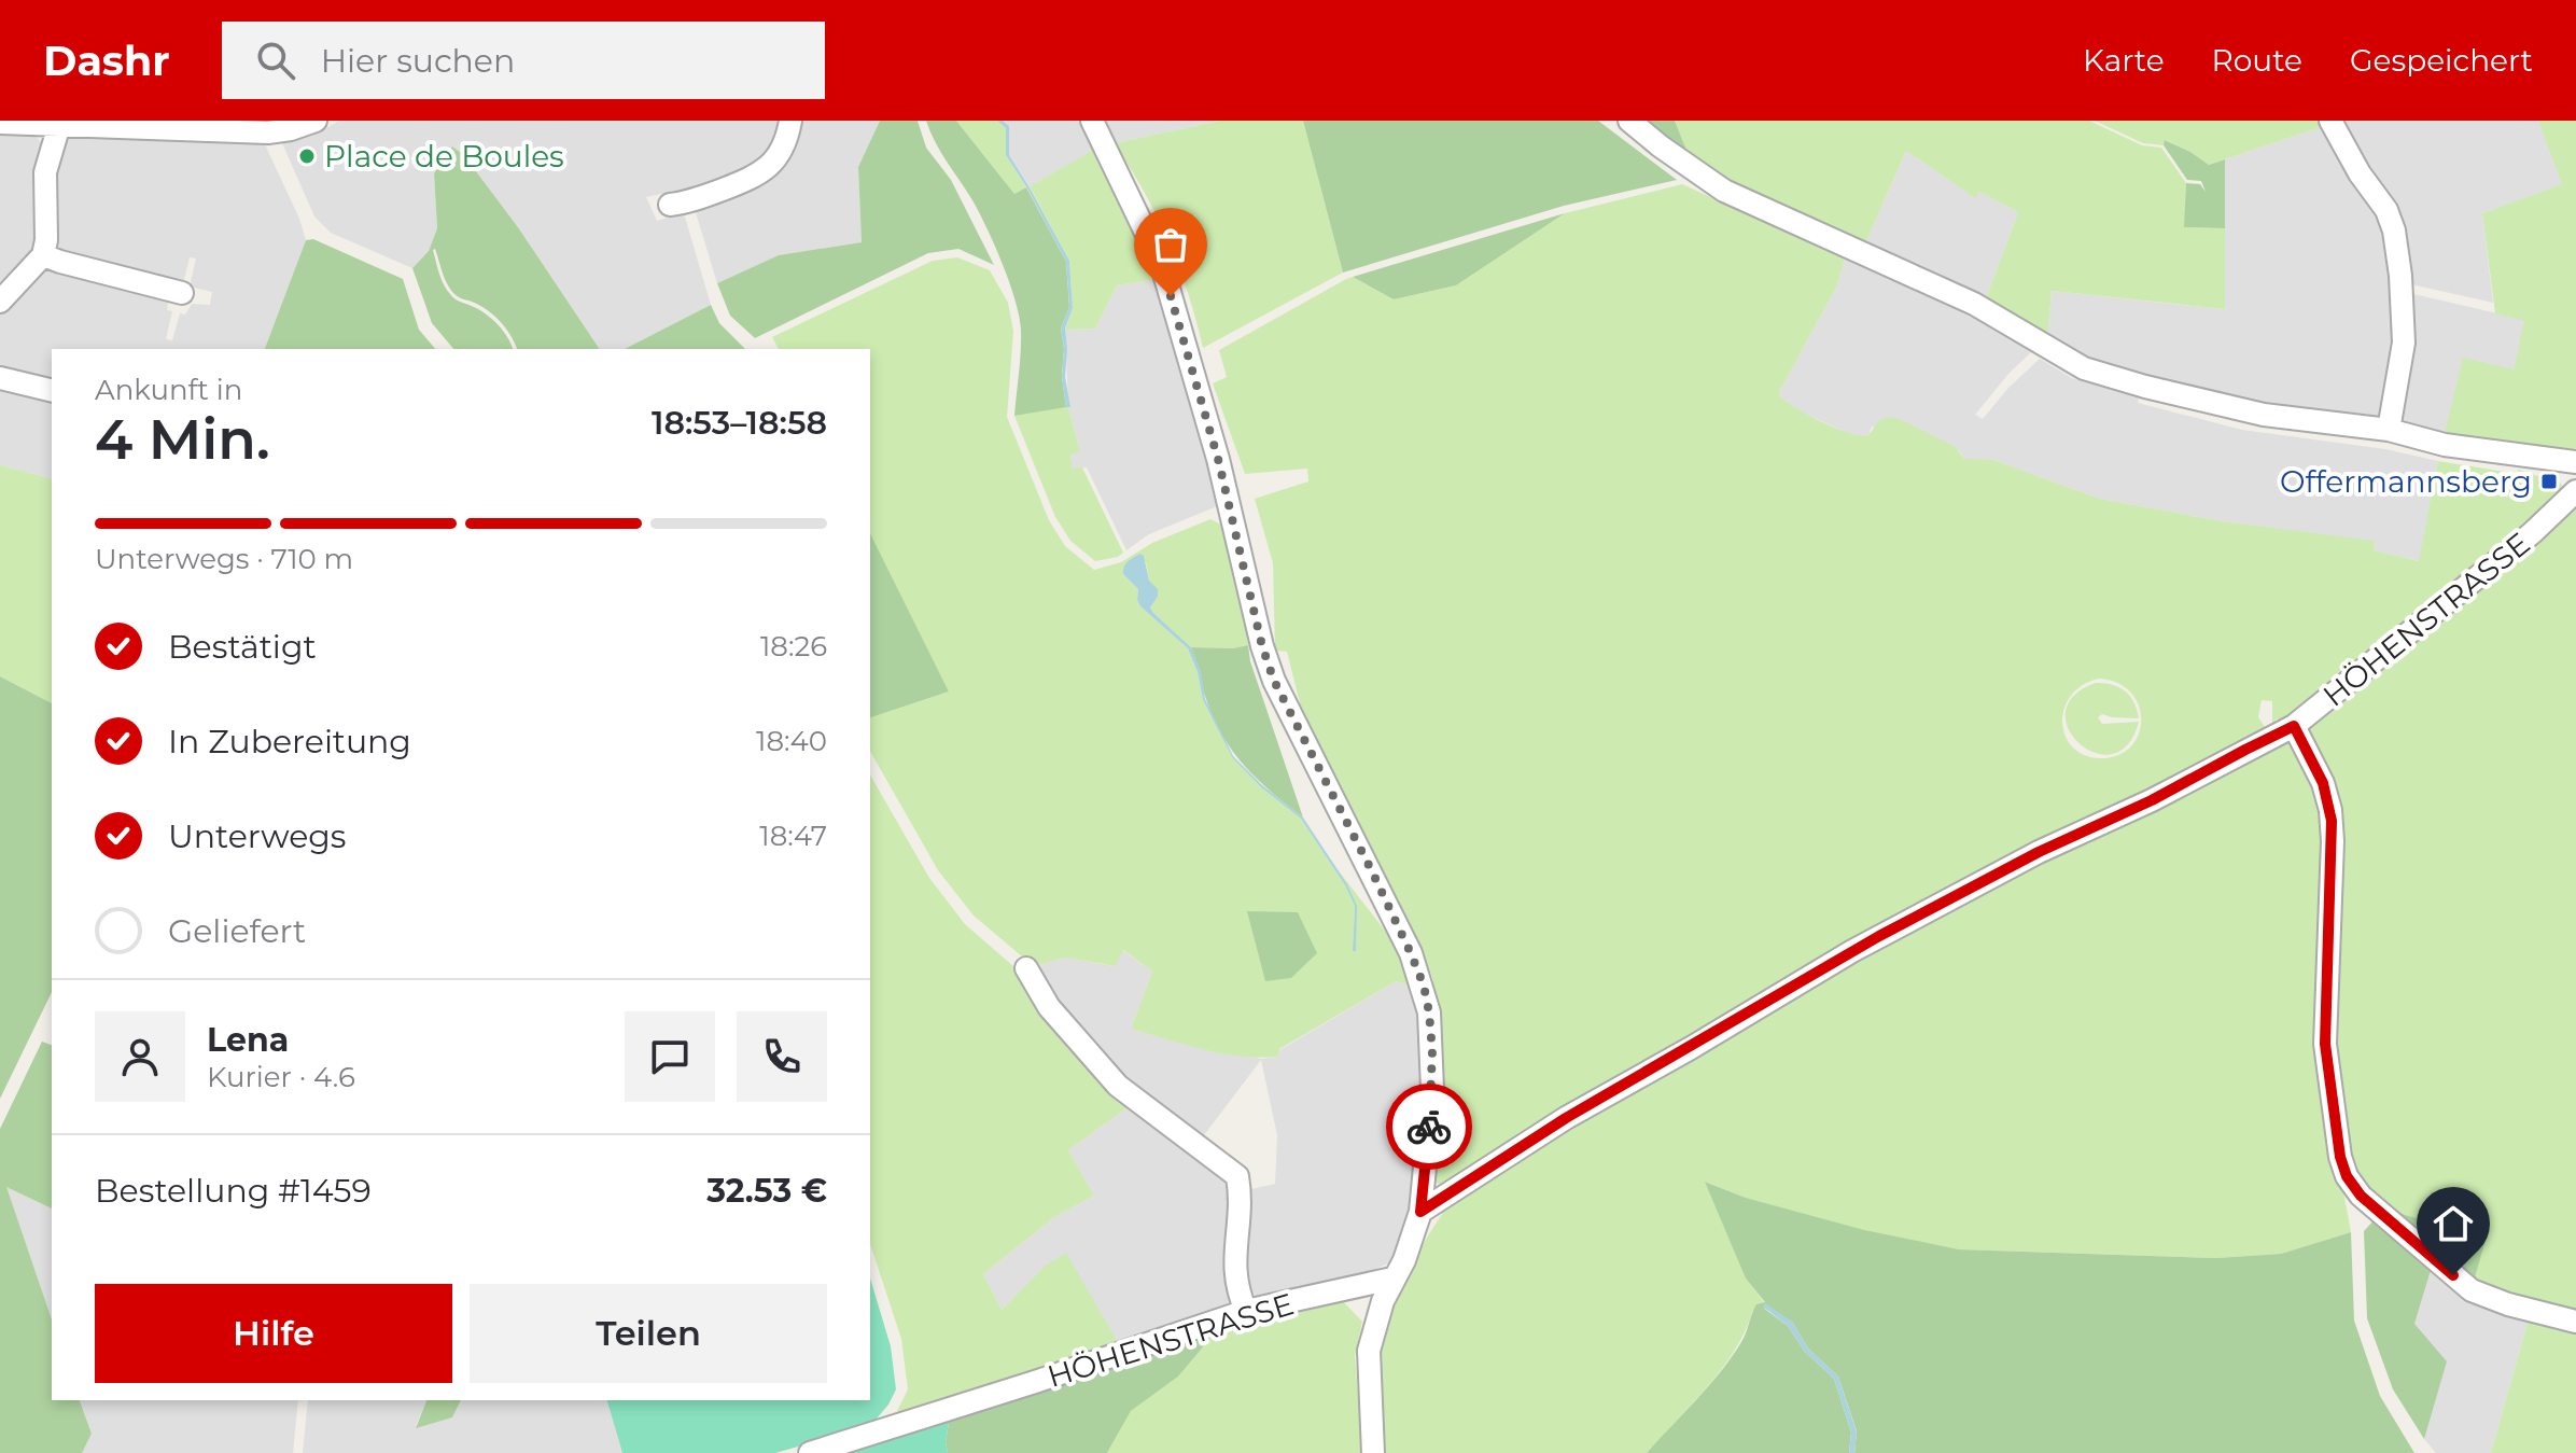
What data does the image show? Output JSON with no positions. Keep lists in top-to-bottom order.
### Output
{
  "streets": {
    "street": ["HÖHENSTRASSE"]
  },
  "places": {
    "other": ["Place de Boules"],
    "transit": ["Offermannsberg"]
  },
  "page": {
    "header": "Dashr",
    "search": "Hier suchen",
    "nav": ["Karte", "Route", "Gespeichert"],
    "heading": ["4 Min.", "Ankunft in", "18:53–18:58"],
    "panel": [
      "Lena",
      "Kurier · 4.6",
      "Bestellung #1459",
      "32.53 €"
    ],
    "bar": "Unterwegs · 710 m",
    "list": [
      ["Bestätigt", "18:26"],
      ["In Zubereitung", "18:40"],
      ["Unterwegs", "18:47"],
      "Geliefert"
    ],
    "buttons": ["Hilfe", "Teilen"]
  }
}
